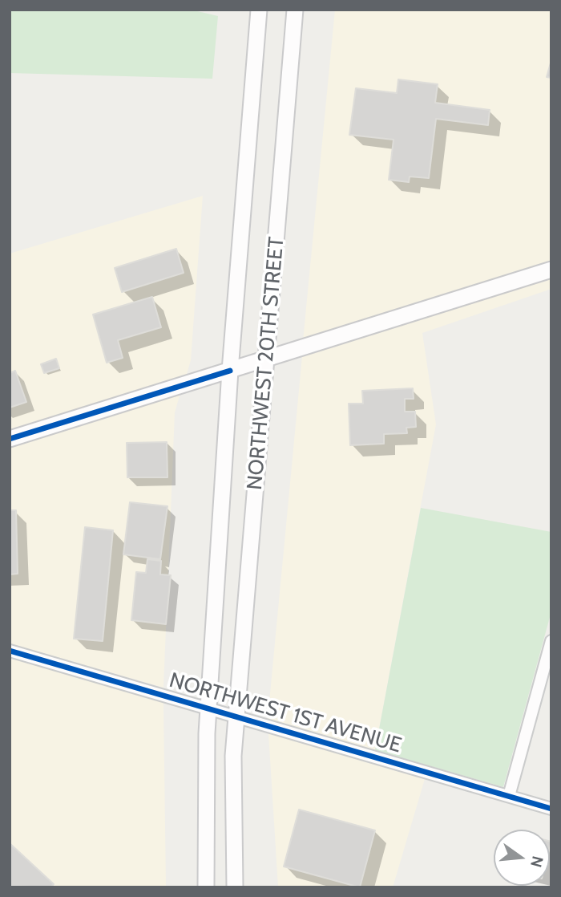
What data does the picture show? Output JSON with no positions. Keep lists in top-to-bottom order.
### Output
{
  "streets": {
    "main road": ["NORTHWEST 20TH STREET"],
    "street": ["NORTHWEST 1ST AVENUE"]
  },
  "crossings": [
    ["NORTHWEST 20TH STREET", "NORTHWEST 1ST AVENUE"]
  ],
  "north": "right"
}
